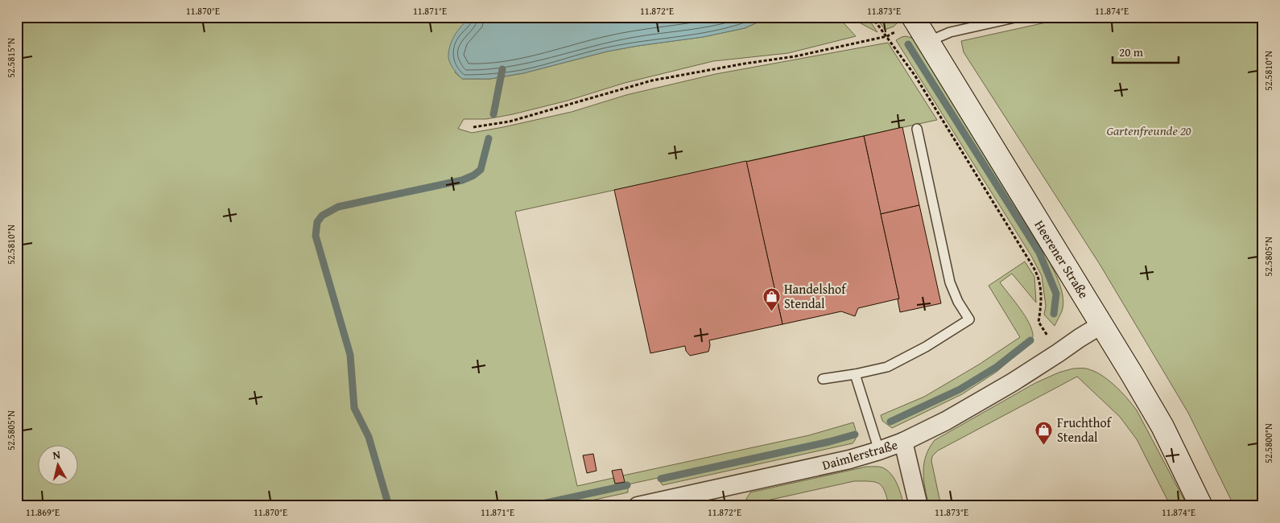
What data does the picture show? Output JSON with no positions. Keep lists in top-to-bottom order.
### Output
{
  "streets": {
    "main road": ["Heerener Straße"],
    "street": ["Daimlerstraße"]
  },
  "crossings": [
    ["Heerener Straße", "Daimlerstraße"]
  ],
  "parks": ["Gartenfreunde 20"],
  "places": {
    "shop": ["Handelshof Stendal", "Fruchthof Stendal"]
  },
  "scale_bar": "20 m",
  "north": "top",
  "coordinates": [
    "11.870°E",
    "11.871°E",
    "11.872°E",
    "11.873°E",
    "11.874°E",
    "52.5815°N",
    "52.5810°N",
    "52.5805°N",
    "52.5800°N",
    "11.869°E"
  ]
}
